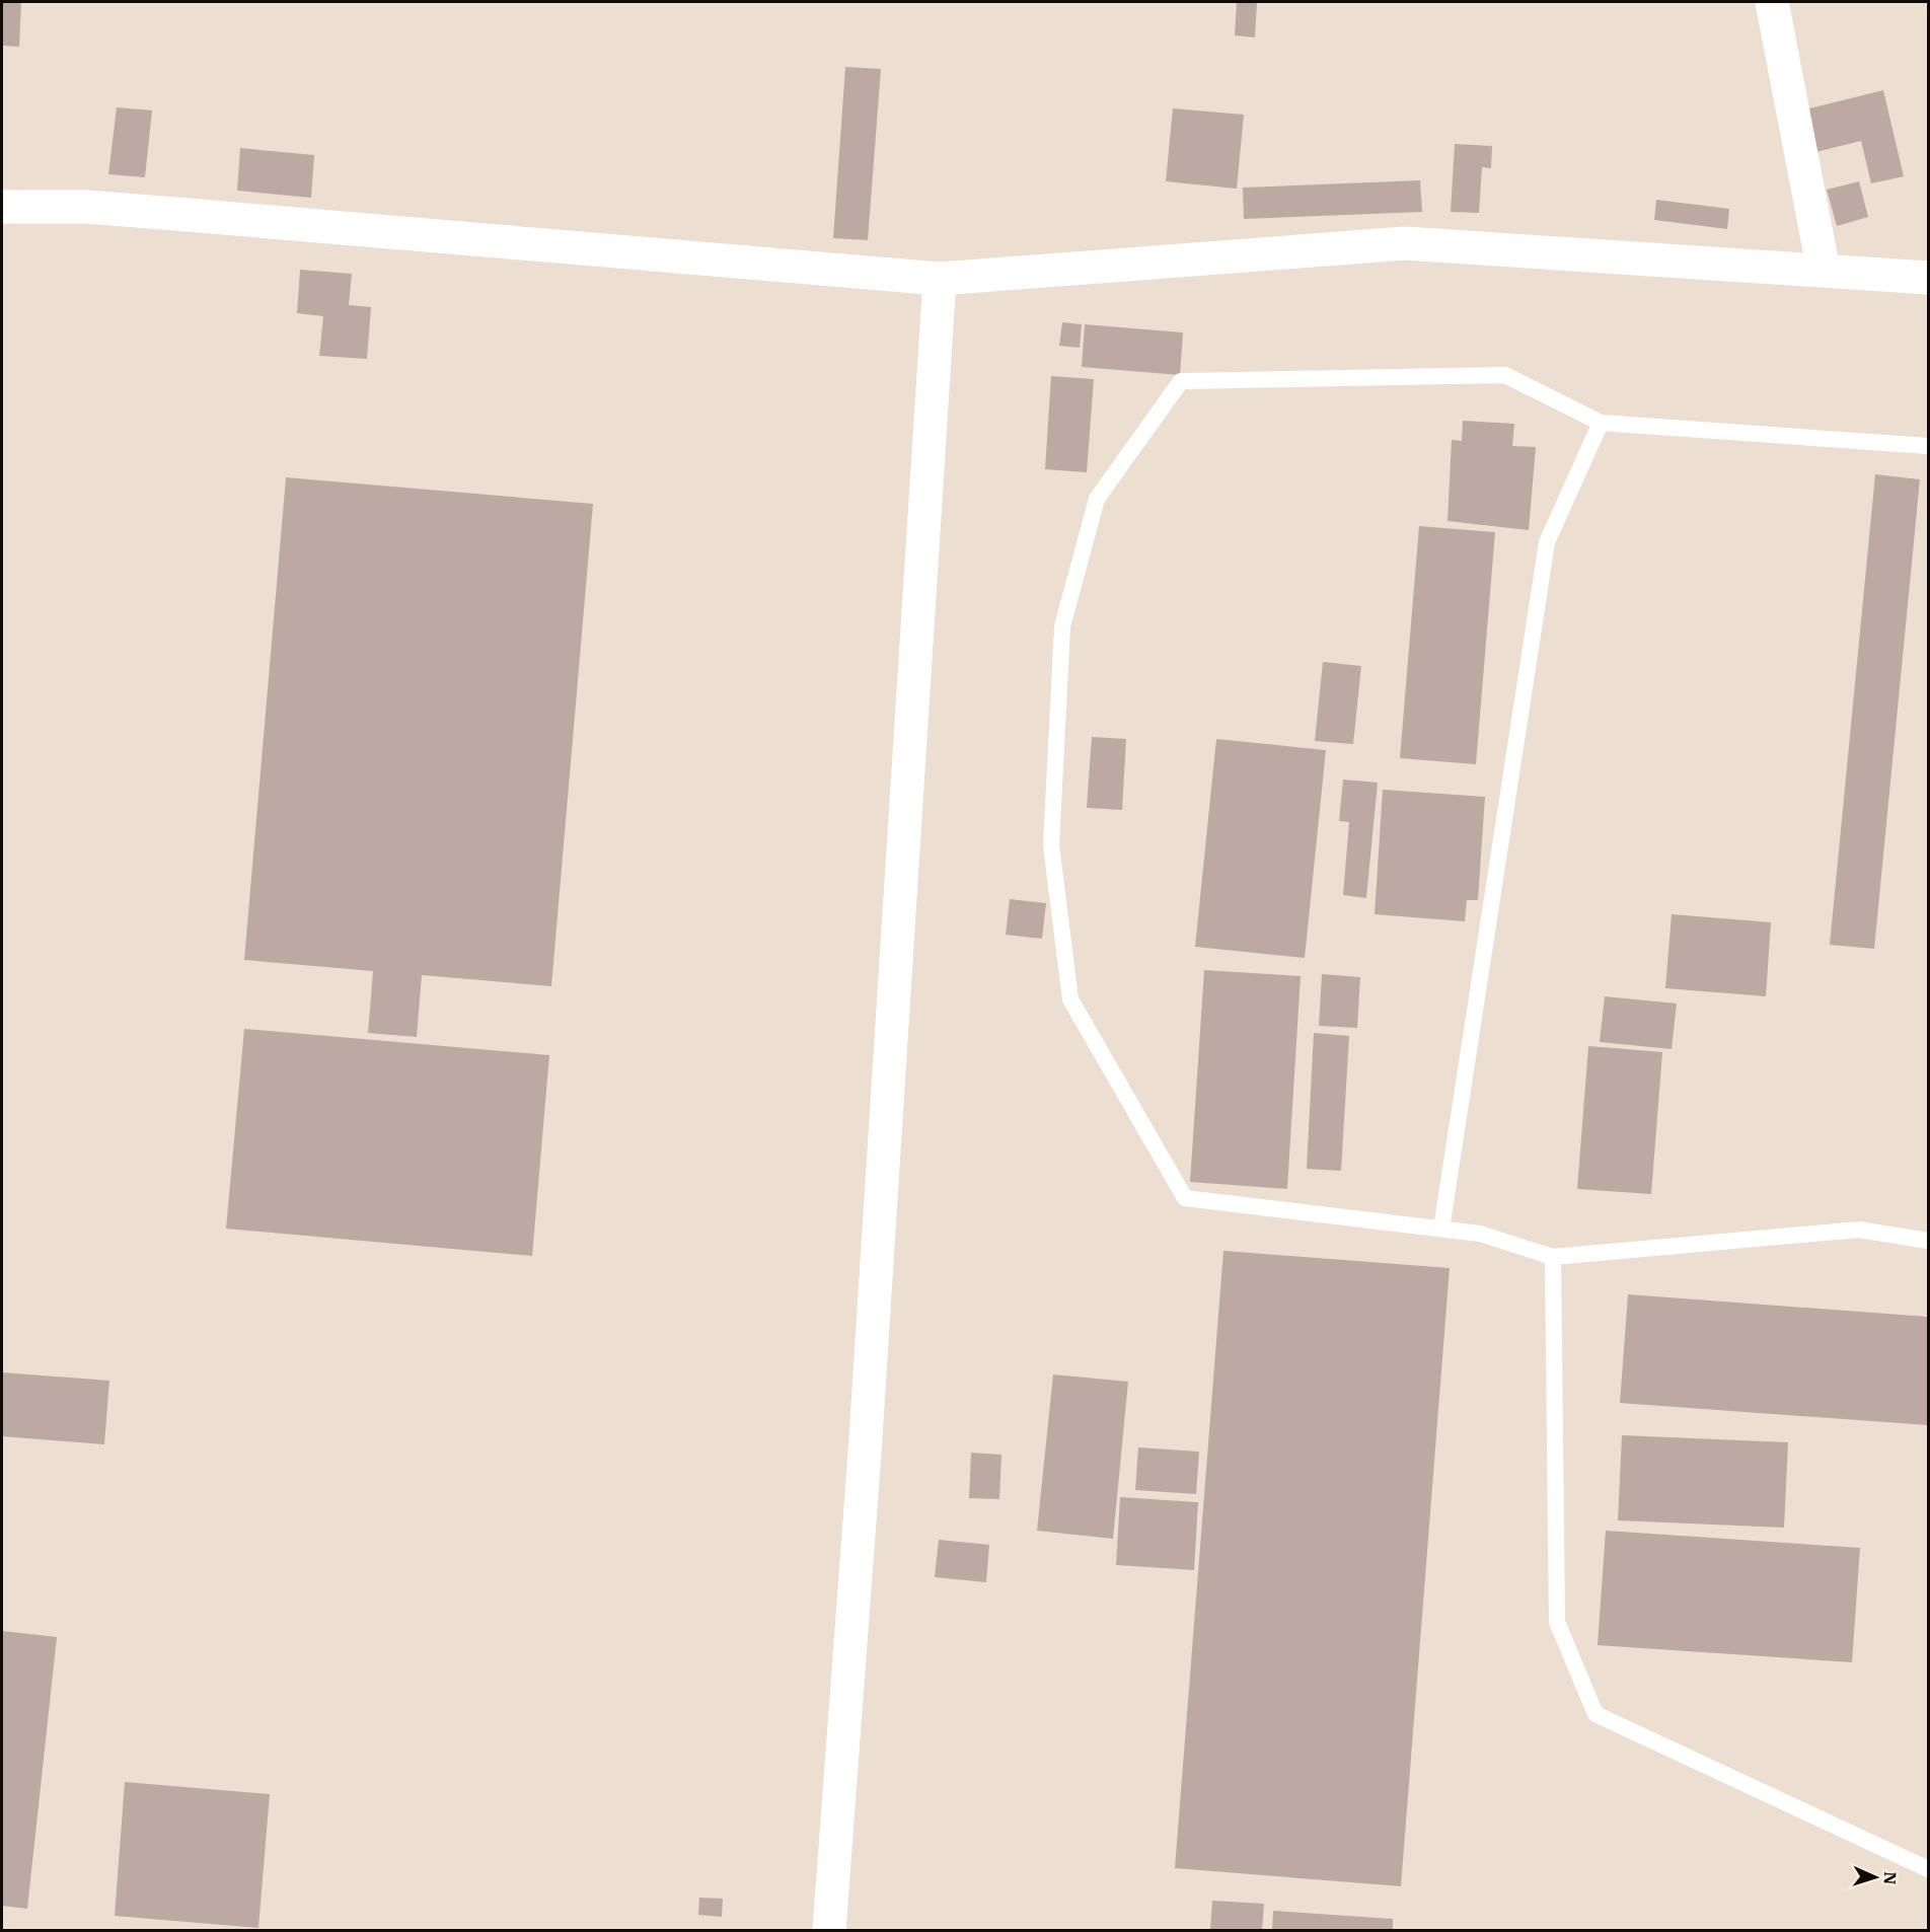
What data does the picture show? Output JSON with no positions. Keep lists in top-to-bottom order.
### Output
{
  "north": "right"
}
